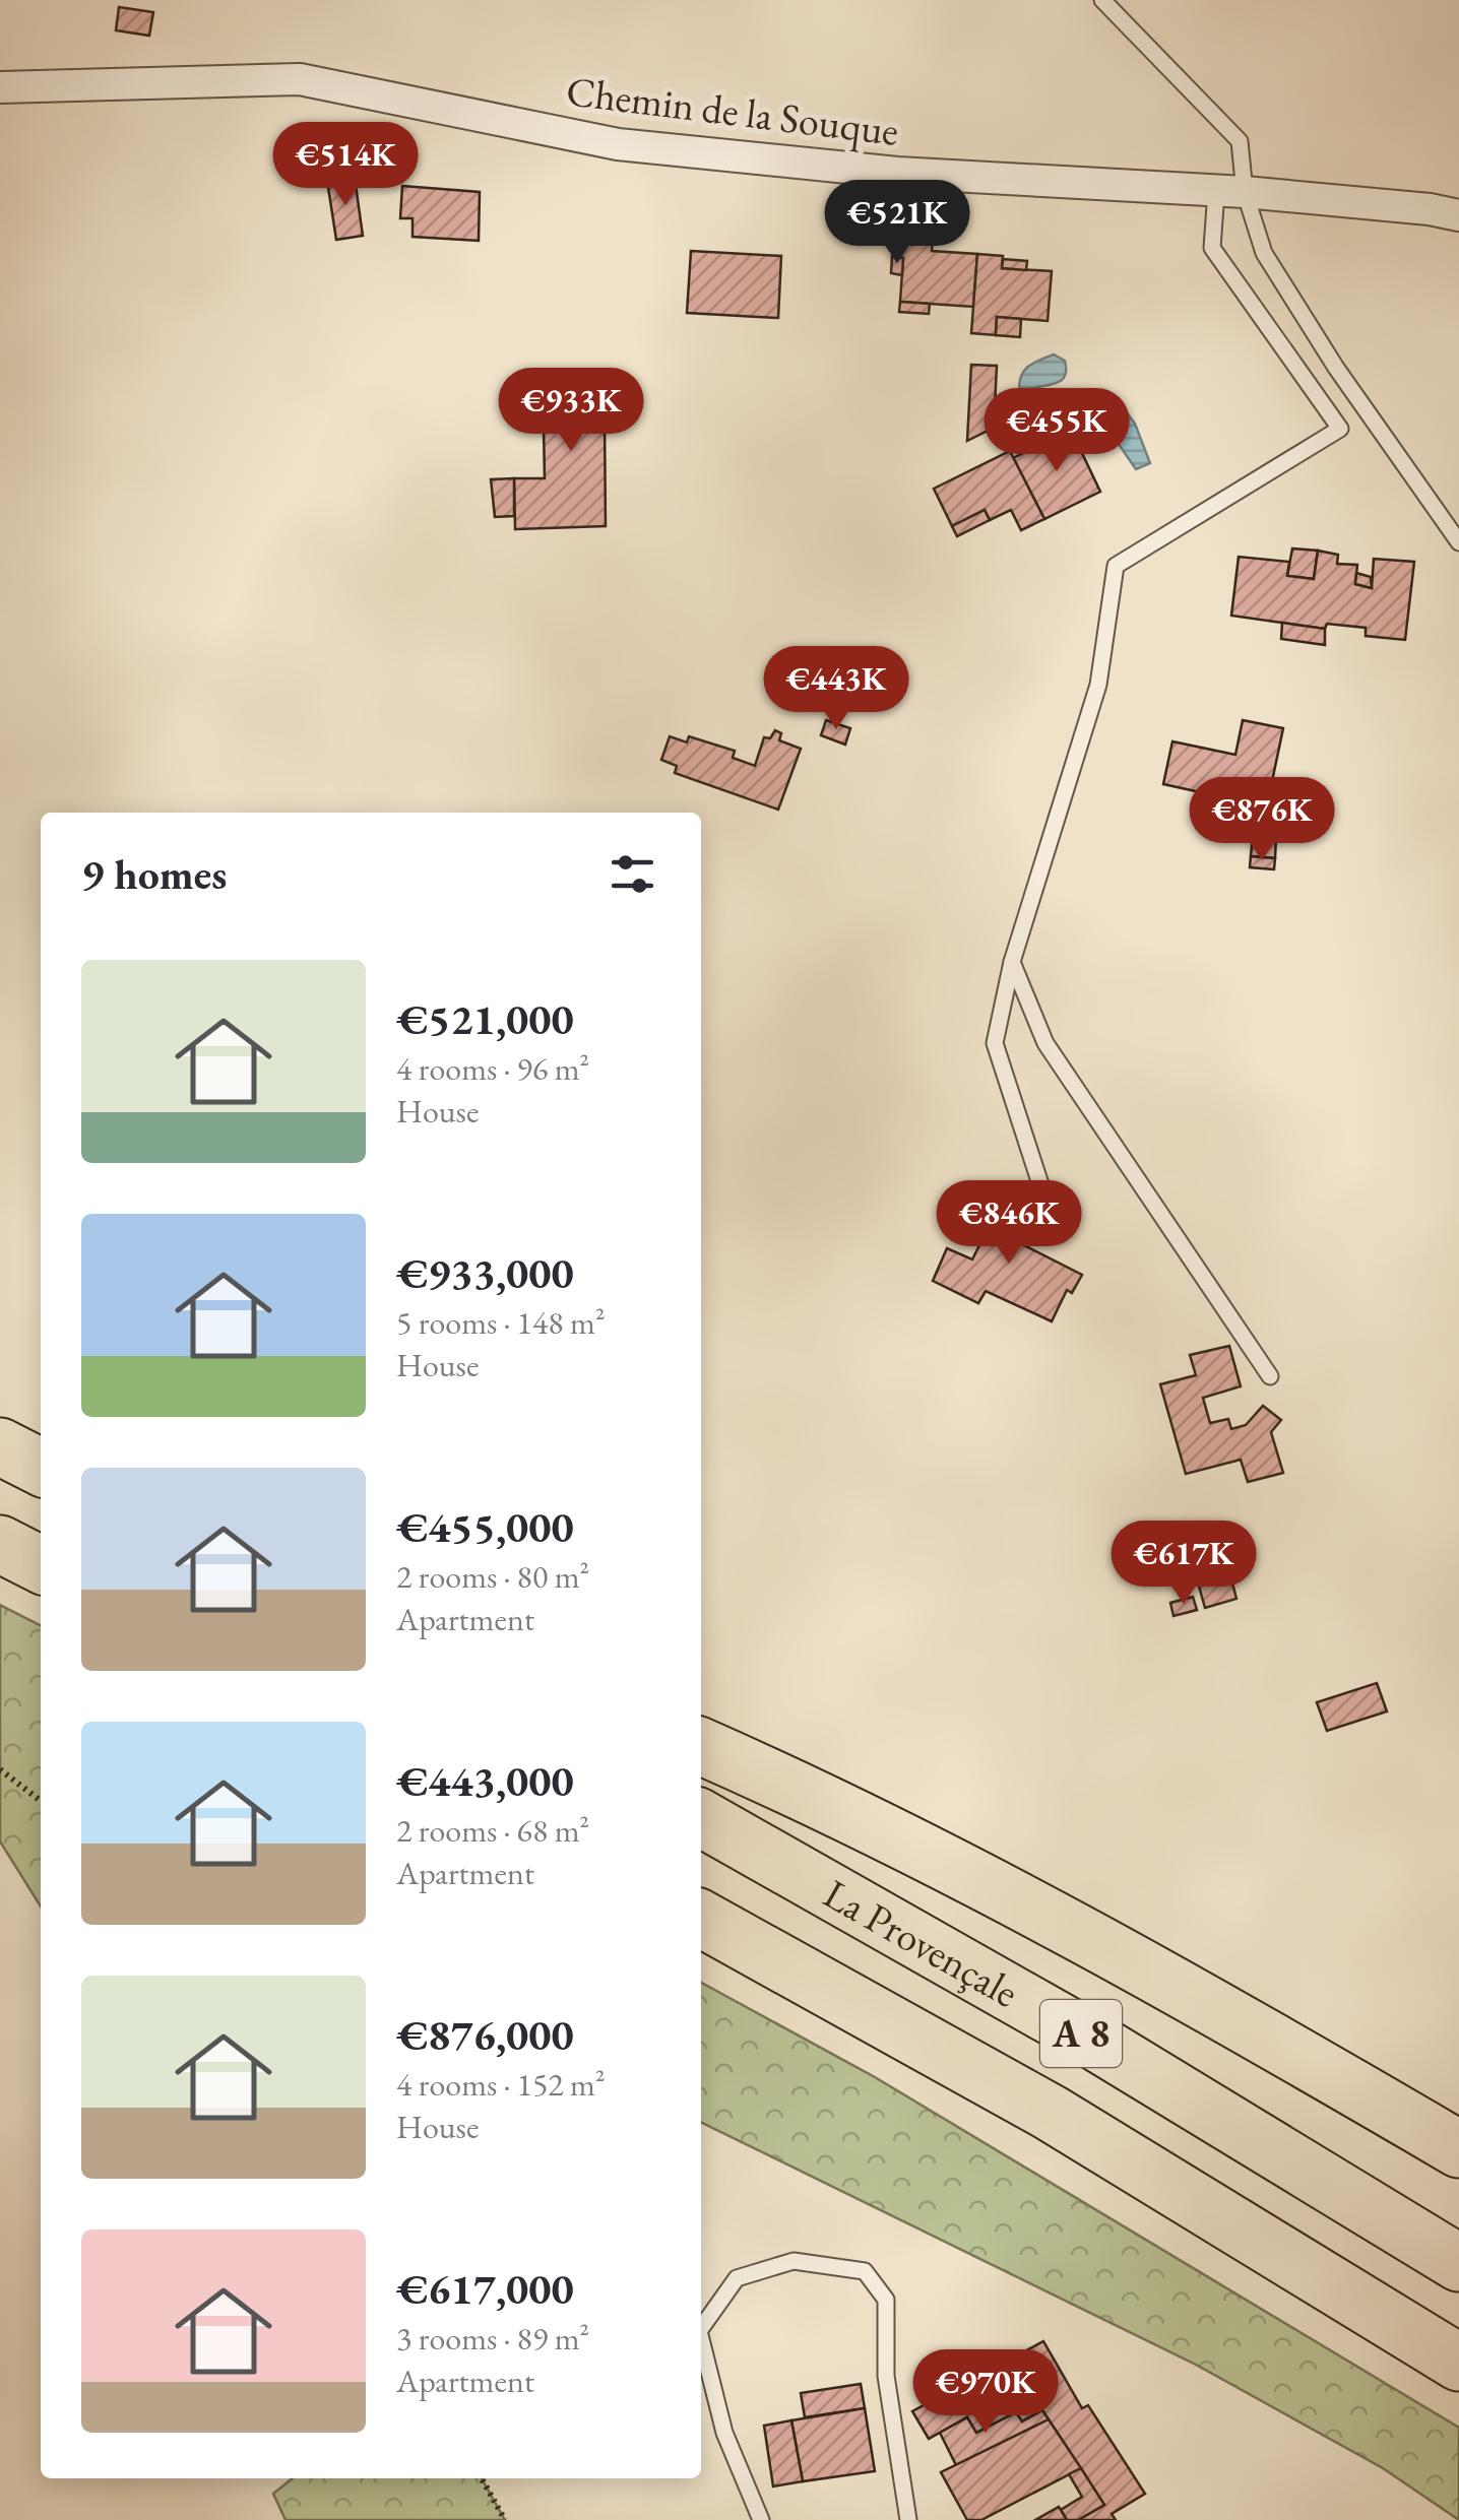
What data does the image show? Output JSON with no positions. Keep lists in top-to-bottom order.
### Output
{
  "streets": {
    "highway": ["La Provençale", "A 8"],
    "street": ["Chemin de la Souque"]
  },
  "page": {
    "price": [
      "€514K",
      "€521K",
      "€933K",
      "€455K",
      "€443K",
      "€876K",
      "€846K",
      "€617K",
      "€970K"
    ],
    "heading": "9 homes",
    "list": [
      {
        "name": "€521,000",
        "note": "4 rooms · 96 m² · House"
      },
      {
        "name": "€933,000",
        "note": "5 rooms · 148 m² · House"
      },
      {
        "name": "€455,000",
        "note": "2 rooms · 80 m² · Apartment"
      },
      {
        "name": "€443,000",
        "note": "2 rooms · 68 m² · Apartment"
      },
      {
        "name": "€876,000",
        "note": "4 rooms · 152 m² · House"
      },
      {
        "name": "€617,000",
        "note": "3 rooms · 89 m² · Apartment"
      }
    ]
  }
}
